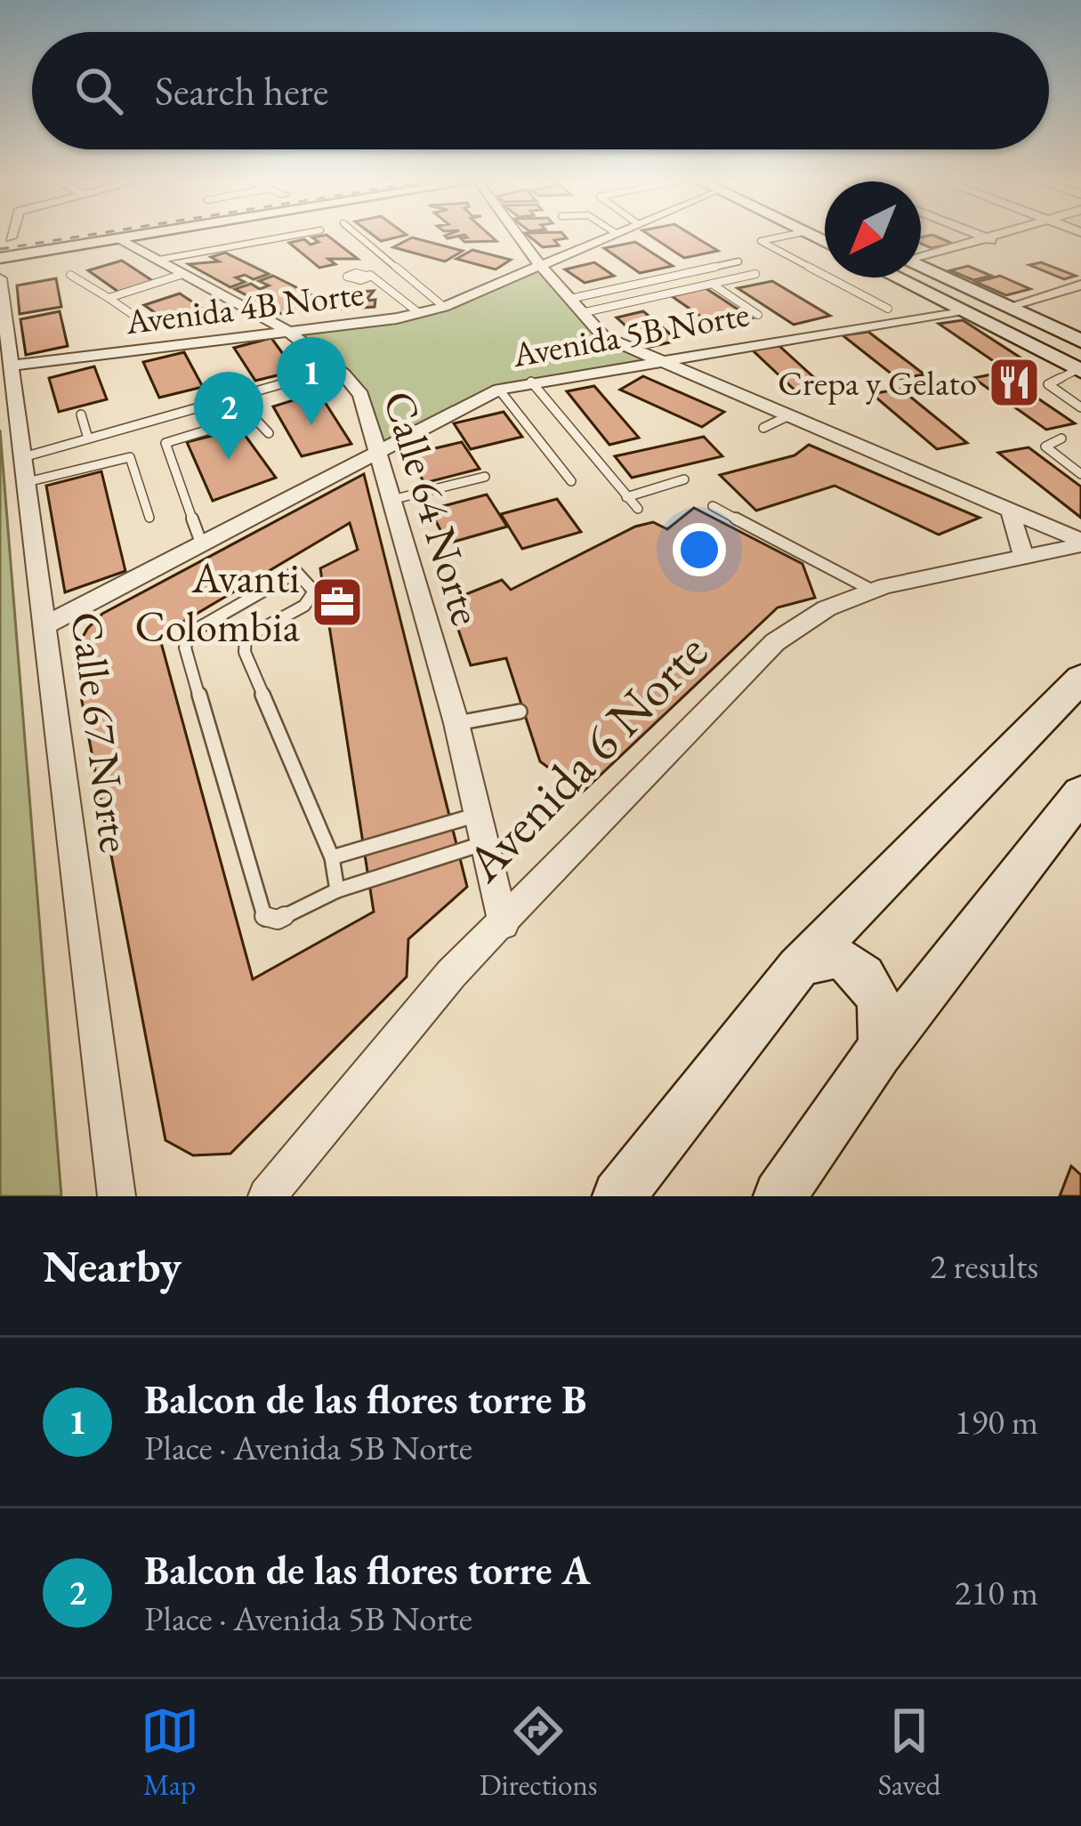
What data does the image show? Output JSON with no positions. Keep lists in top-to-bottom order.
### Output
{
  "streets": {
    "street": [
      "Avenida 4B Norte",
      "Avenida 5B Norte",
      "Calle 64 Norte",
      "Calle 67 Norte",
      "Avenida 6 Norte"
    ]
  },
  "crossings": [
    ["Avenida 4B Norte", "Calle 64 Norte"],
    ["Avenida 4B Norte", "Calle 67 Norte"],
    ["Avenida 5B Norte", "Calle 64 Norte"],
    ["Avenida 5B Norte", "Calle 67 Norte"],
    ["Calle 64 Norte", "Avenida 6 Norte"]
  ],
  "places": {
    "restaurant": ["Crepa y Gelato"],
    "office": ["Avanti Colombia"]
  },
  "north": "bottom left",
  "page": {
    "search": "Search here",
    "pins": ["1", "2"],
    "heading": ["Nearby", "2 results"],
    "list": [
      {
        "mark": "1",
        "name": "Balcon de las flores torre B",
        "note": "Place · Avenida 5B Norte",
        "value": "190 m"
      },
      {
        "mark": "2",
        "name": "Balcon de las flores torre A",
        "note": "Place · Avenida 5B Norte",
        "value": "210 m"
      }
    ],
    "nav": ["Map", "Directions", "Saved"]
  }
}
